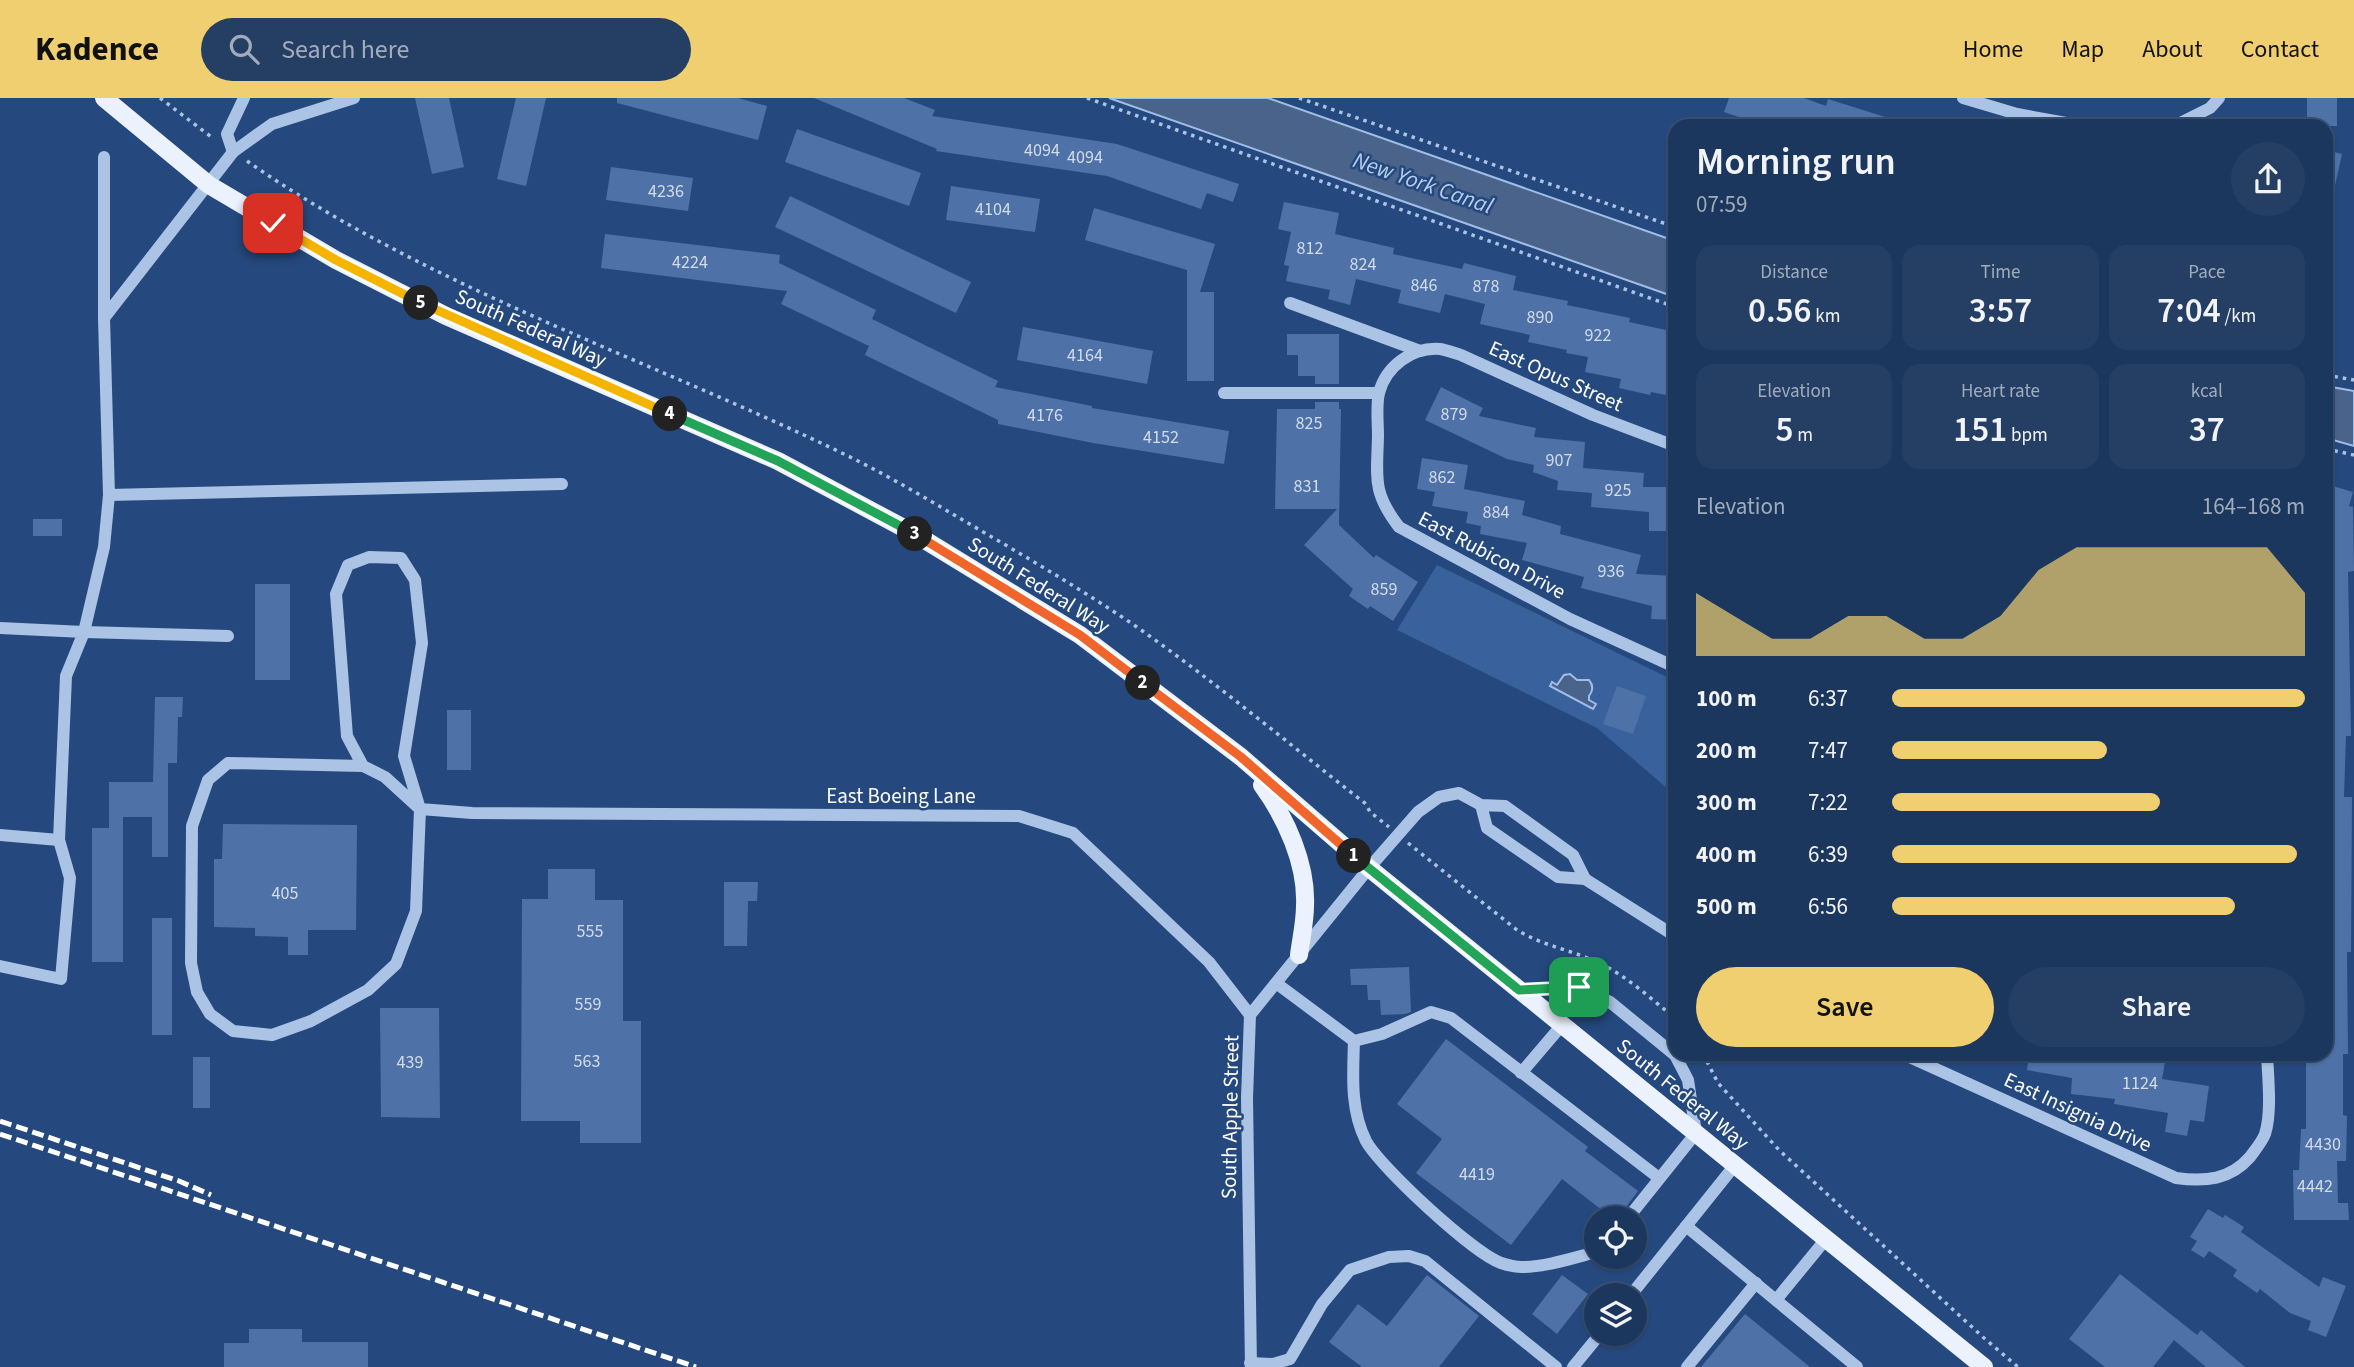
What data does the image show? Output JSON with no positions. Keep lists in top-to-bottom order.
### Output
{
  "streets": {
    "main road": ["South Federal Way"],
    "street": [
      "East Opus Street",
      "East Rubicon Drive",
      "East Boeing Lane",
      "East Insignia Drive",
      "South Apple Street"
    ]
  },
  "crossings": [
    ["South Federal Way", "South Apple Street"],
    ["East Opus Street", "East Rubicon Drive"],
    ["East Boeing Lane", "South Apple Street"]
  ],
  "water": ["New York Canal"],
  "house_numbers": [
    "4094",
    "4094",
    "4236",
    "4104",
    "812",
    "4224",
    "824",
    "846",
    "878",
    "890",
    "922",
    "4164",
    "879",
    "4176",
    "825",
    "4152",
    "907",
    "862",
    "831",
    "925",
    "884",
    "936",
    "859",
    "405",
    "555",
    "559",
    "563",
    "439",
    "1124",
    "4430",
    "4419",
    "4442"
  ],
  "page": {
    "header": "Kadence",
    "search": "Search here",
    "nav": [
      "Home",
      "Map",
      "About",
      "Contact"
    ],
    "heading": ["Morning run", "07:59"],
    "stats": [
      ["Distance", "0.56 km"],
      ["Time", "3:57"],
      ["Pace", "7:04 /km"],
      ["Elevation", "5 m"],
      ["Heart rate", "151 bpm"],
      ["kcal", "37"]
    ],
    "pins": [
      "5",
      "4",
      "3",
      "2",
      "1"
    ],
    "chart": ["Elevation", "164–168 m"],
    "list": [
      {
        "name": "100 m",
        "note": "6:37"
      },
      {
        "name": "200 m",
        "note": "7:47"
      },
      {
        "name": "300 m",
        "note": "7:22"
      },
      {
        "name": "400 m",
        "note": "6:39"
      },
      {
        "name": "500 m",
        "note": "6:56"
      }
    ],
    "buttons": ["Save", "Share"]
  }
}
